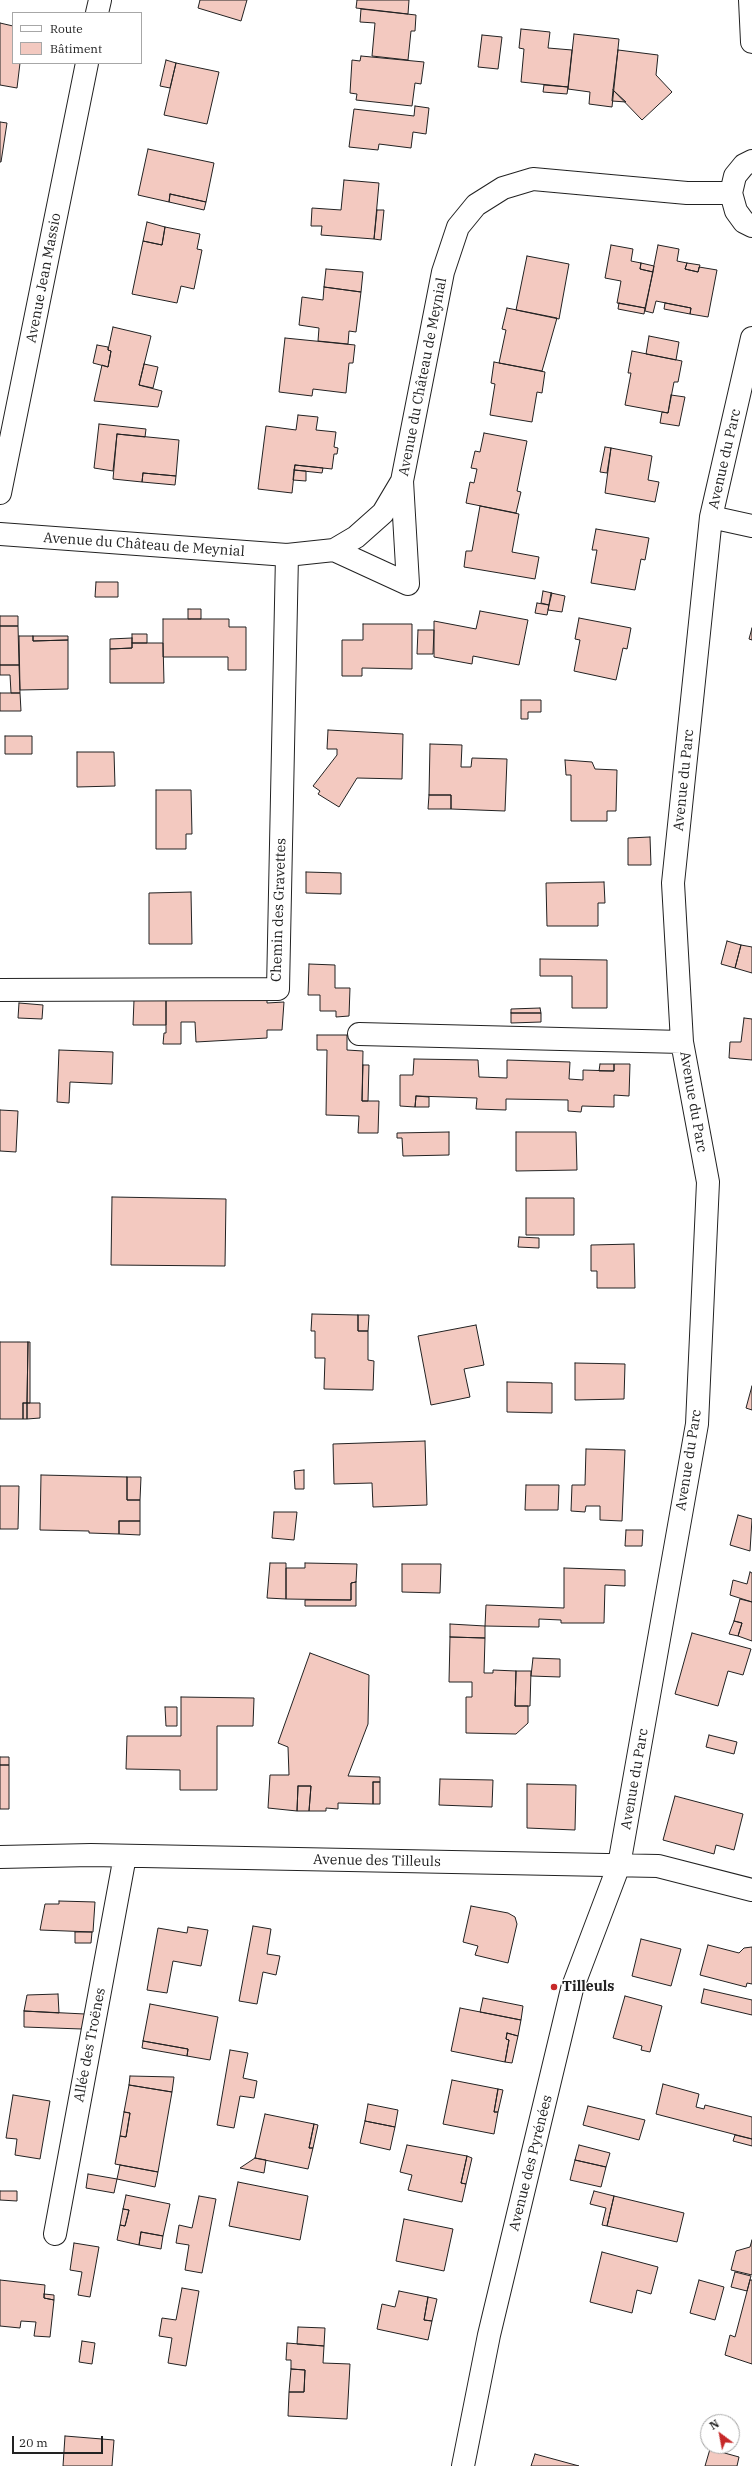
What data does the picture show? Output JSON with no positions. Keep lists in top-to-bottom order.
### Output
{
  "streets": {
    "street": [
      "Avenue Jean Massio",
      "Avenue du Château de Meynial",
      "Avenue du Parc",
      "Chemin des Gravettes",
      "Avenue des Tilleuls",
      "Allée des Troënes",
      "Avenue des Pyrénées"
    ]
  },
  "crossings": [
    ["Avenue du Château de Meynial", "Chemin des Gravettes"],
    ["Avenue du Parc", "Avenue des Tilleuls"],
    ["Avenue du Parc", "Avenue des Pyrénées"],
    ["Avenue des Tilleuls", "Allée des Troënes"],
    ["Avenue des Tilleuls", "Avenue des Pyrénées"]
  ],
  "places": ["Tilleuls"],
  "legend": ["Route", "Bâtiment"],
  "scale_bar": "20 m",
  "north": "top left"
}
